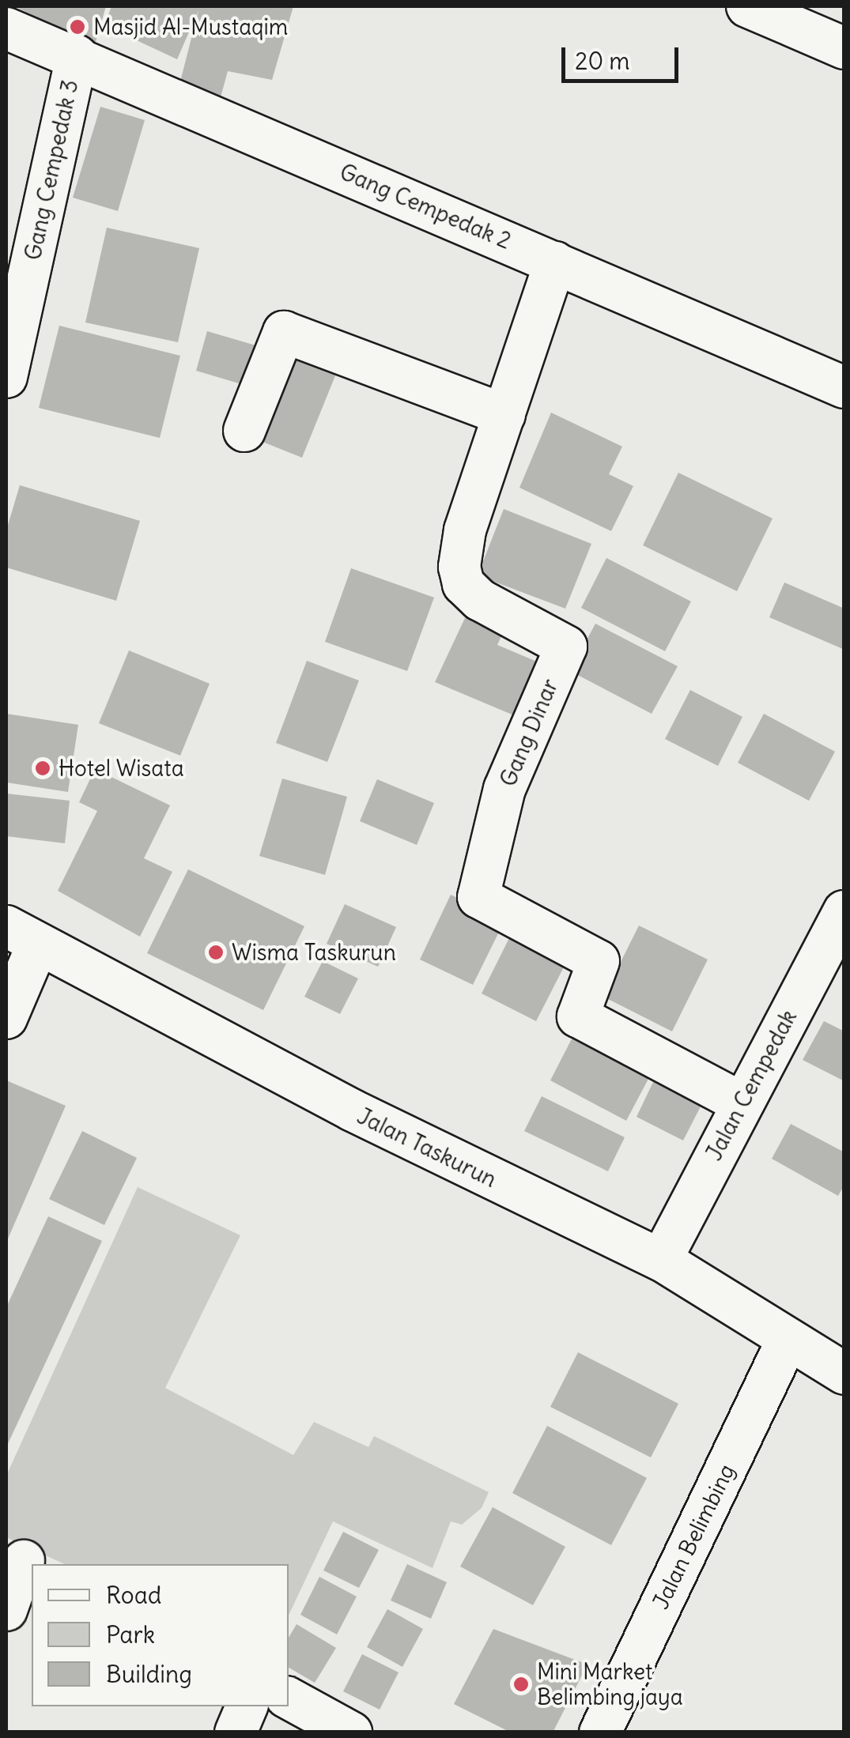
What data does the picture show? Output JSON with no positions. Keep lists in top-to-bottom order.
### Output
{
  "streets": {
    "street": [
      "Gang Cempedak 3",
      "Gang Cempedak 2",
      "Gang Dinar",
      "Jalan Cempedak",
      "Jalan Taskurun",
      "Jalan Belimbing"
    ]
  },
  "crossings": [
    ["Gang Cempedak 3", "Gang Cempedak 2"],
    ["Gang Cempedak 2", "Gang Dinar"],
    ["Gang Dinar", "Jalan Cempedak"],
    ["Jalan Cempedak", "Jalan Taskurun"],
    ["Jalan Taskurun", "Jalan Belimbing"]
  ],
  "places": [
    "Masjid Al-Mustaqim",
    "Hotel Wisata",
    "Wisma Taskurun",
    "Mini Market Belimbing jaya"
  ],
  "legend": ["Road", "Park", "Building"],
  "scale_bar": "20 m"
}
